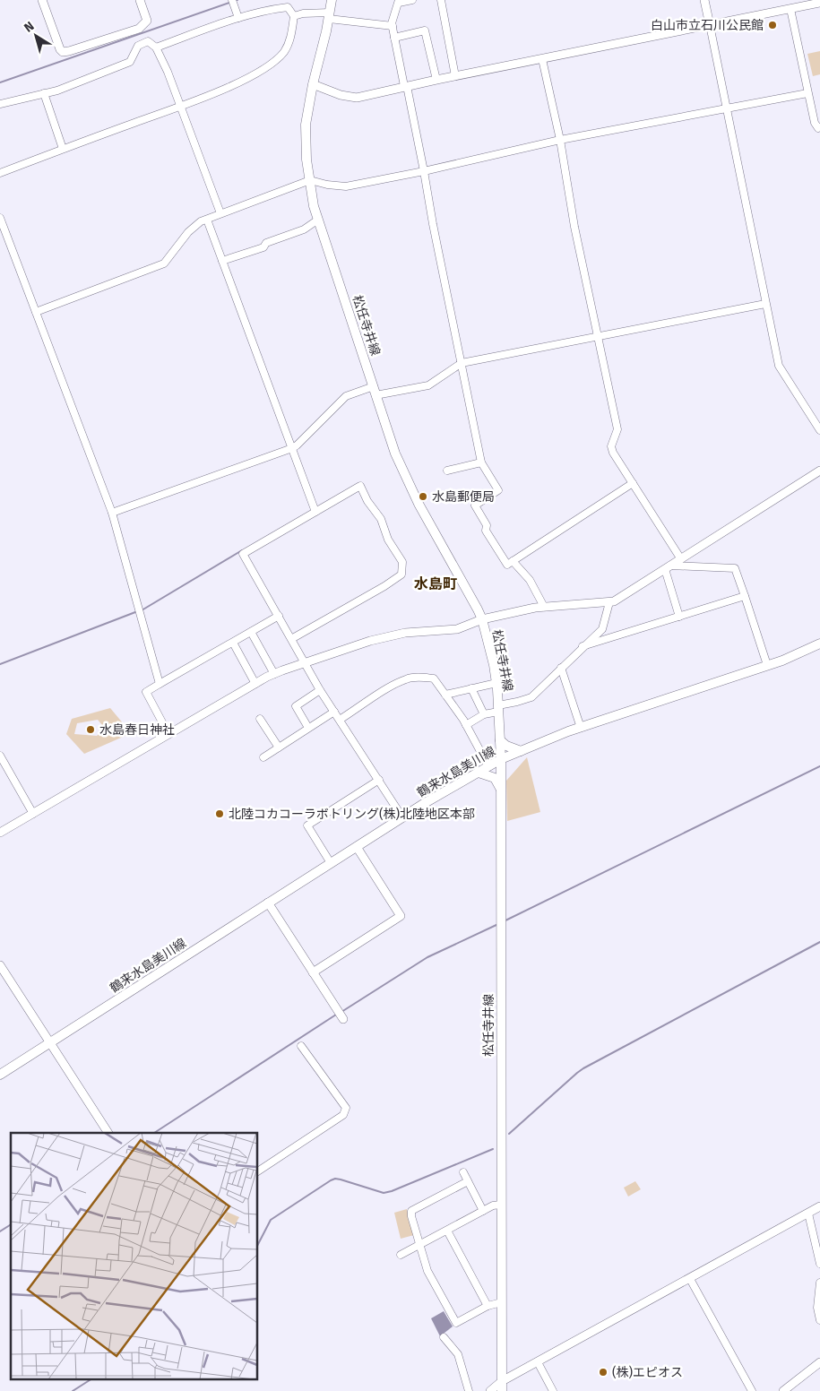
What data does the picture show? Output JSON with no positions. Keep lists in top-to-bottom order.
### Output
{
  "streets": {
    "main road": ["松任寺井線", "鶴来水島美川線"]
  },
  "crossings": [
    ["松任寺井線", "鶴来水島美川線"]
  ],
  "districts": ["水島町"],
  "places": [
    "白山市立石川公民館",
    "水島郵便局",
    "水島春日神社",
    "北陸コカコーラボトリング(株)北陸地区本部",
    "(株)エピオス"
  ],
  "north": "top left"
}
